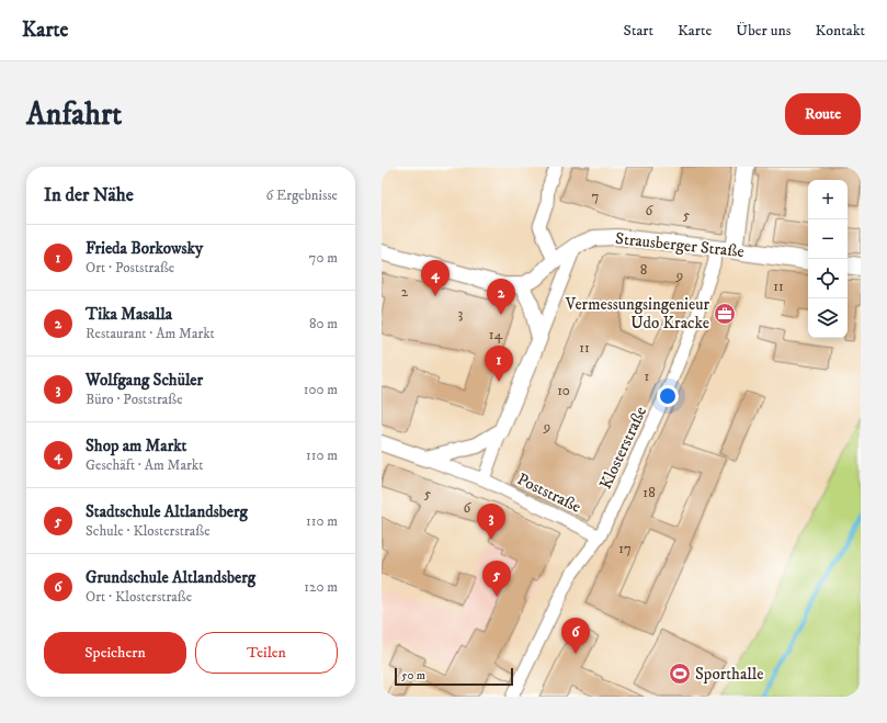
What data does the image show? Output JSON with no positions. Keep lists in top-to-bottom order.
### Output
{
  "streets": {
    "main road": ["Strausberger Straße"],
    "street": ["Klosterstraße", "Poststraße"]
  },
  "crossings": [
    ["Strausberger Straße", "Klosterstraße"],
    ["Klosterstraße", "Poststraße"]
  ],
  "places": {
    "office": ["Vermessungsingenieur Udo Kracke"],
    "sports": ["Sporthalle"]
  },
  "house_numbers": [
    "7",
    "6",
    "5",
    "8",
    "9",
    "11",
    "2",
    "3",
    "14",
    "11",
    "1",
    "10",
    "9",
    "18",
    "5",
    "6",
    "17"
  ],
  "scale_bar": "50 m",
  "page": {
    "header": "Karte",
    "nav": [
      "Start",
      "Karte",
      "Über uns",
      "Kontakt"
    ],
    "buttons": [
      "Route",
      ["Speichern", "Teilen"]
    ],
    "title": "Anfahrt",
    "heading": ["In der Nähe", "6 Ergebnisse"],
    "map_buttons": ["+", "−"],
    "list": [
      {
        "mark": "1",
        "name": "Frieda Borkowsky",
        "note": "Ort · Poststraße",
        "value": "70 m"
      },
      {
        "mark": "2",
        "name": "Tika Masalla",
        "note": "Restaurant · Am Markt",
        "value": "80 m"
      },
      {
        "mark": "3",
        "name": "Wolfgang Schüler",
        "note": "Büro · Poststraße",
        "value": "100 m"
      },
      {
        "mark": "4",
        "name": "Shop am Markt",
        "note": "Geschäft · Am Markt",
        "value": "110 m"
      },
      {
        "mark": "5",
        "name": "Stadtschule Altlandsberg",
        "note": "Schule · Klosterstraße",
        "value": "110 m"
      },
      {
        "mark": "6",
        "name": "Grundschule Altlandsberg",
        "note": "Ort · Klosterstraße",
        "value": "120 m"
      }
    ],
    "pins": [
      "4",
      "2",
      "1",
      "3",
      "5",
      "6"
    ],
    "scale": "50 m"
  }
}
